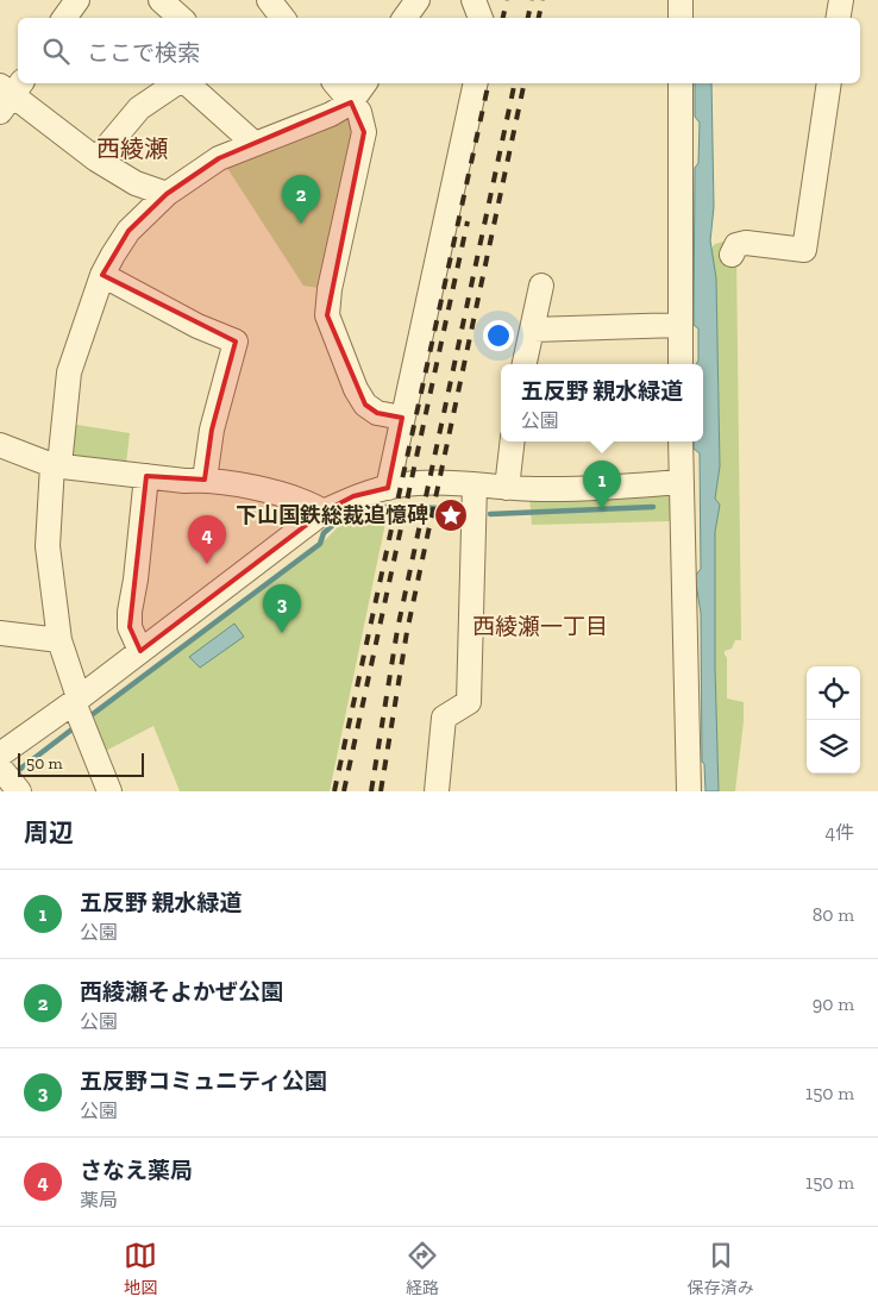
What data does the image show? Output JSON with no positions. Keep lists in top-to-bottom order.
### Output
{
  "districts": ["西綾瀬", "西綾瀬一丁目"],
  "places": {
    "place": ["下山国鉄総裁追憶碑"]
  },
  "scale_bar": "50 m",
  "page": {
    "search": "ここで検索",
    "pins": [
      "2",
      "1",
      "4",
      "3"
    ],
    "popup": ["五反野 親水緑道", "公園"],
    "scale": "50 m",
    "heading": ["周辺", "4件"],
    "list": [
      {
        "mark": "1",
        "name": "五反野 親水緑道",
        "note": "公園",
        "value": "80 m"
      },
      {
        "mark": "2",
        "name": "西綾瀬そよかぜ公園",
        "note": "公園",
        "value": "90 m"
      },
      {
        "mark": "3",
        "name": "五反野コミュニティ公園",
        "note": "公園",
        "value": "150 m"
      },
      {
        "mark": "4",
        "name": "さなえ薬局",
        "note": "薬局",
        "value": "150 m"
      }
    ],
    "nav": ["地図", "経路", "保存済み"]
  }
}
